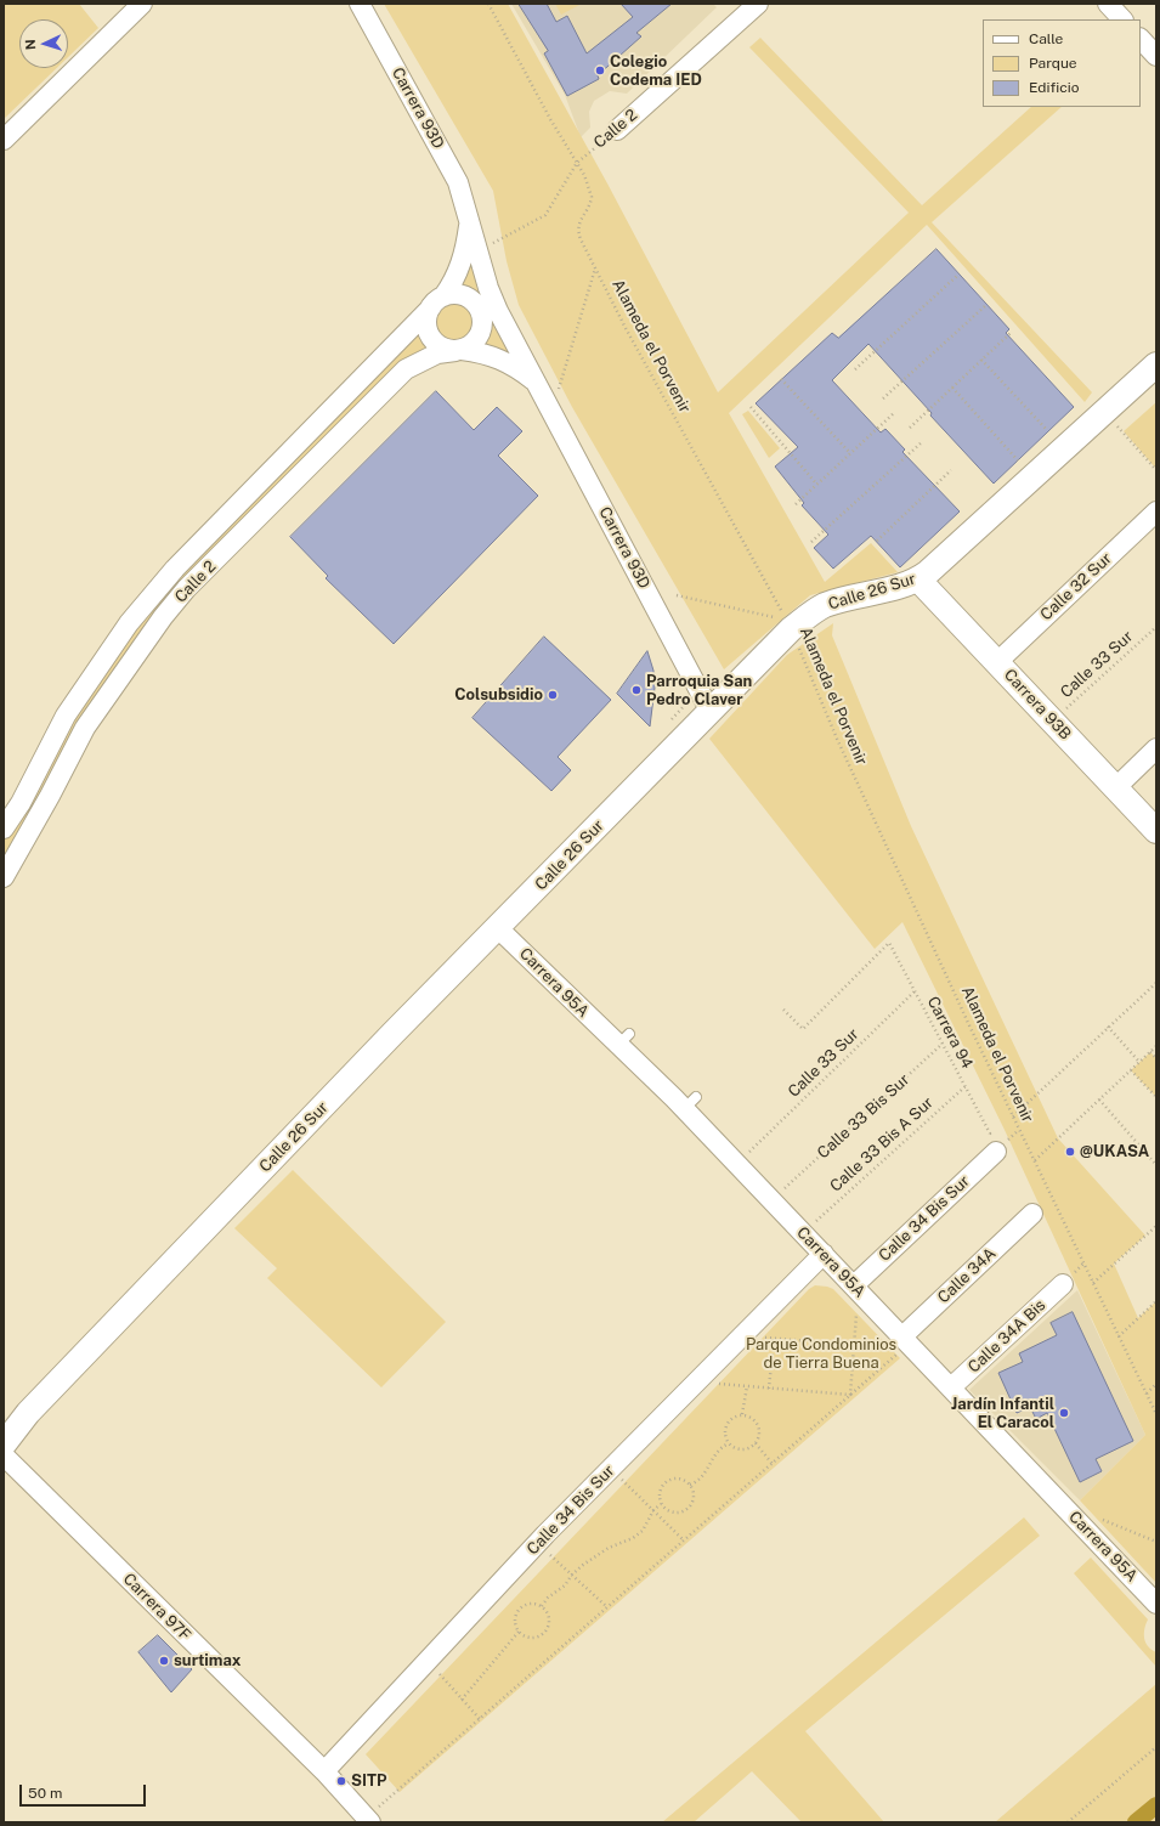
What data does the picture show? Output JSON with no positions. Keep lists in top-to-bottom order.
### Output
{
  "streets": {
    "street": [
      "Carrera 93D",
      "Calle 2",
      "Calle 32 Sur",
      "Calle 26 Sur",
      "Carrera 93B",
      "Carrera 95A",
      "Calle 34 Bis Sur",
      "Calle 34A",
      "Calle 34A Bis",
      "Carrera 97F"
    ],
    "path": [
      "Alameda el Porvenir",
      "Calle 33 Sur",
      "Carrera 94",
      "Calle 33 Bis Sur",
      "Calle 33 Bis A Sur"
    ]
  },
  "crossings": [
    ["Carrera 93D", "Calle 2"],
    ["Carrera 93D", "Calle 26 Sur"],
    ["Calle 2", "Alameda el Porvenir"],
    ["Alameda el Porvenir", "Calle 26 Sur"],
    ["Calle 32 Sur", "Carrera 93B"],
    ["Calle 26 Sur", "Carrera 93B"],
    ["Calle 26 Sur", "Carrera 95A"],
    ["Calle 33 Sur", "Carrera 93B"],
    ["Calle 33 Sur", "Carrera 94"],
    ["Carrera 95A", "Calle 34 Bis Sur"],
    ["Carrera 95A", "Calle 34A"],
    ["Carrera 95A", "Calle 34A Bis"],
    ["Carrera 94", "Calle 33 Bis Sur"],
    ["Carrera 94", "Calle 33 Bis A Sur"],
    ["Calle 34 Bis Sur", "Carrera 97F"]
  ],
  "parks": ["Parque Condominios de Tierra Buena"],
  "places": [
    "Colegio Codema IED",
    "Parroquia San Pedro Claver",
    "Colsubsidio",
    "@UKASA",
    "Jardín Infantil El Caracol",
    "surtimax",
    "SITP"
  ],
  "legend": ["Calle", "Parque", "Edificio"],
  "scale_bar": "50 m",
  "north": "left"
}
